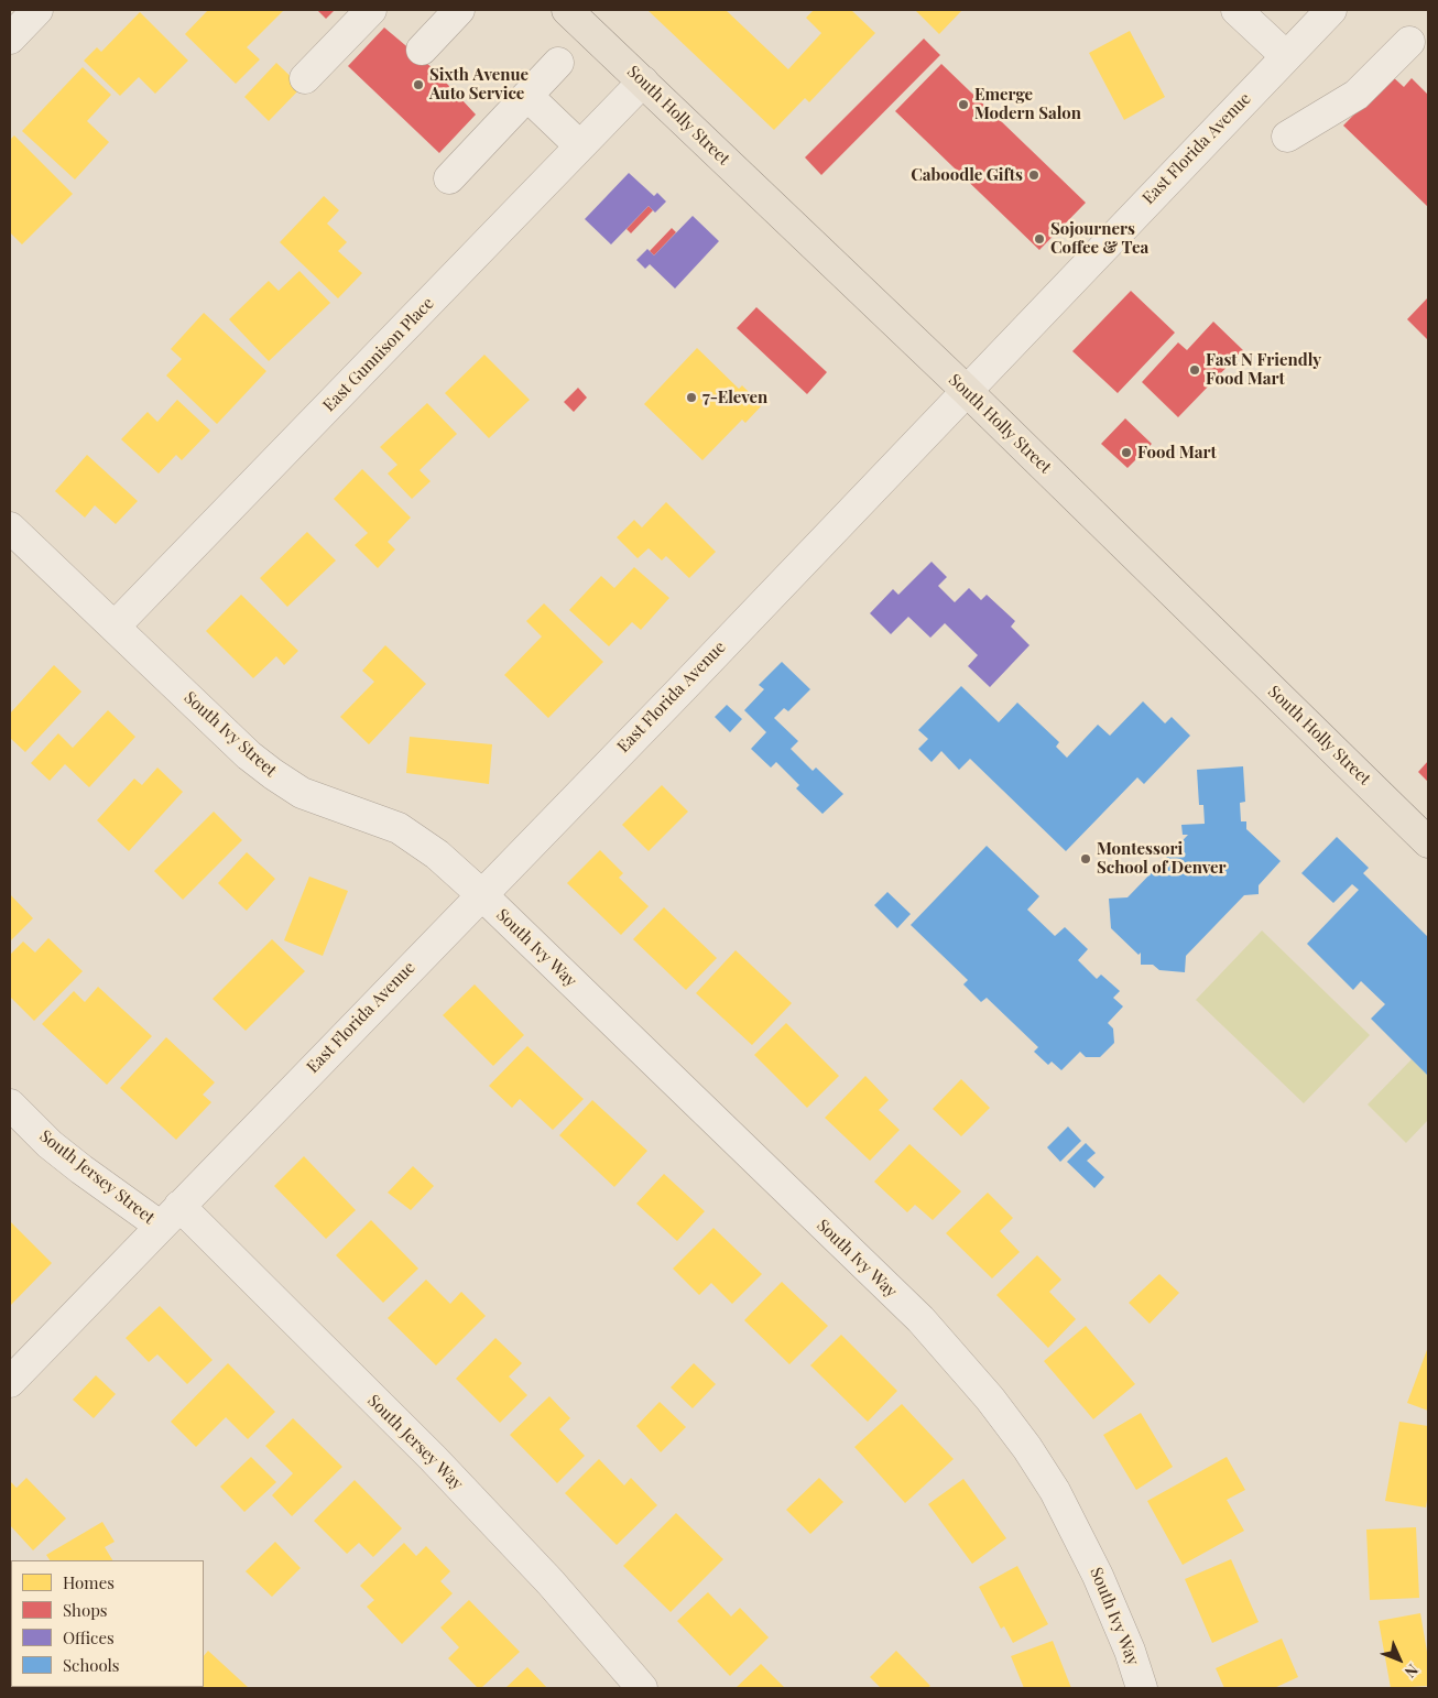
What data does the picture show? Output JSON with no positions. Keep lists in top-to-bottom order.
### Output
{
  "streets": {
    "main road": ["South Holly Street"],
    "street": [
      "East Florida Avenue",
      "East Gunnison Place",
      "South Ivy Street",
      "South Ivy Way",
      "South Jersey Street",
      "South Jersey Way"
    ]
  },
  "crossings": [
    ["South Holly Street", "East Florida Avenue"],
    ["South Holly Street", "East Gunnison Place"],
    ["East Florida Avenue", "South Ivy Street"],
    ["East Florida Avenue", "South Ivy Way"],
    ["East Florida Avenue", "South Jersey Street"],
    ["East Florida Avenue", "South Jersey Way"],
    ["East Gunnison Place", "South Ivy Street"],
    ["South Ivy Street", "South Ivy Way"],
    ["South Jersey Street", "South Jersey Way"]
  ],
  "places": [
    "Sixth Avenue Auto Service",
    "Emerge Modern Salon",
    "Caboodle Gifts",
    "Sojourners Coffee & Tea",
    "Fast N Friendly Food Mart",
    "7-Eleven",
    "Food Mart",
    "Montessori School of Denver"
  ],
  "legend": [
    "Homes",
    "Shops",
    "Offices",
    "Schools"
  ],
  "north": "bottom right"
}
